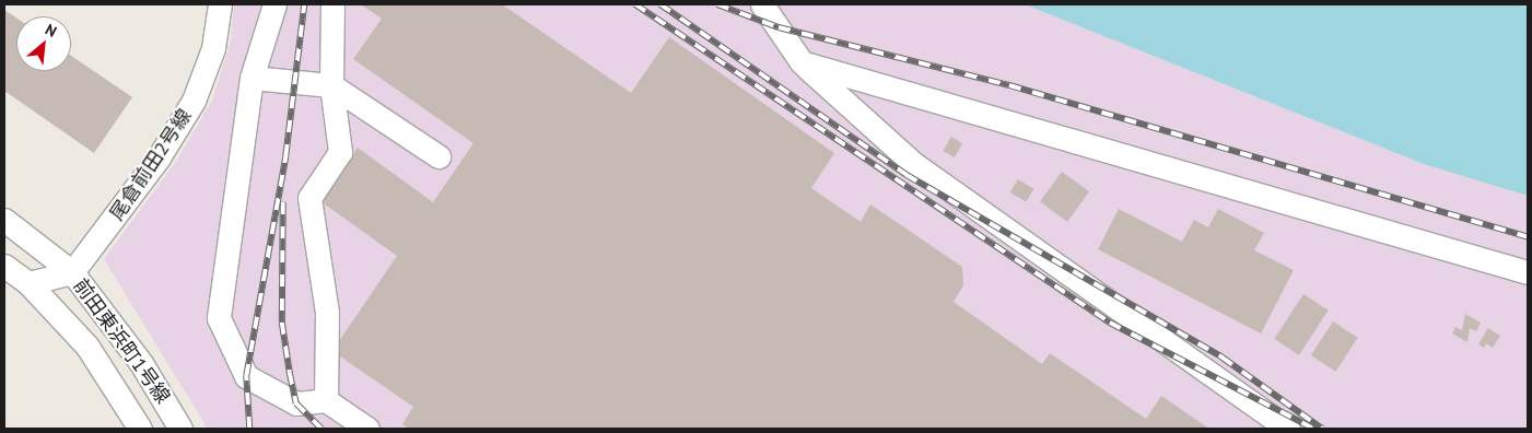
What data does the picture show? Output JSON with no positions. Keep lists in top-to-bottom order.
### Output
{
  "streets": {
    "street": ["尾倉前田2号線", "前田東浜町1号線"]
  },
  "crossings": [
    ["尾倉前田2号線", "前田東浜町1号線"]
  ],
  "north": "top right"
}
